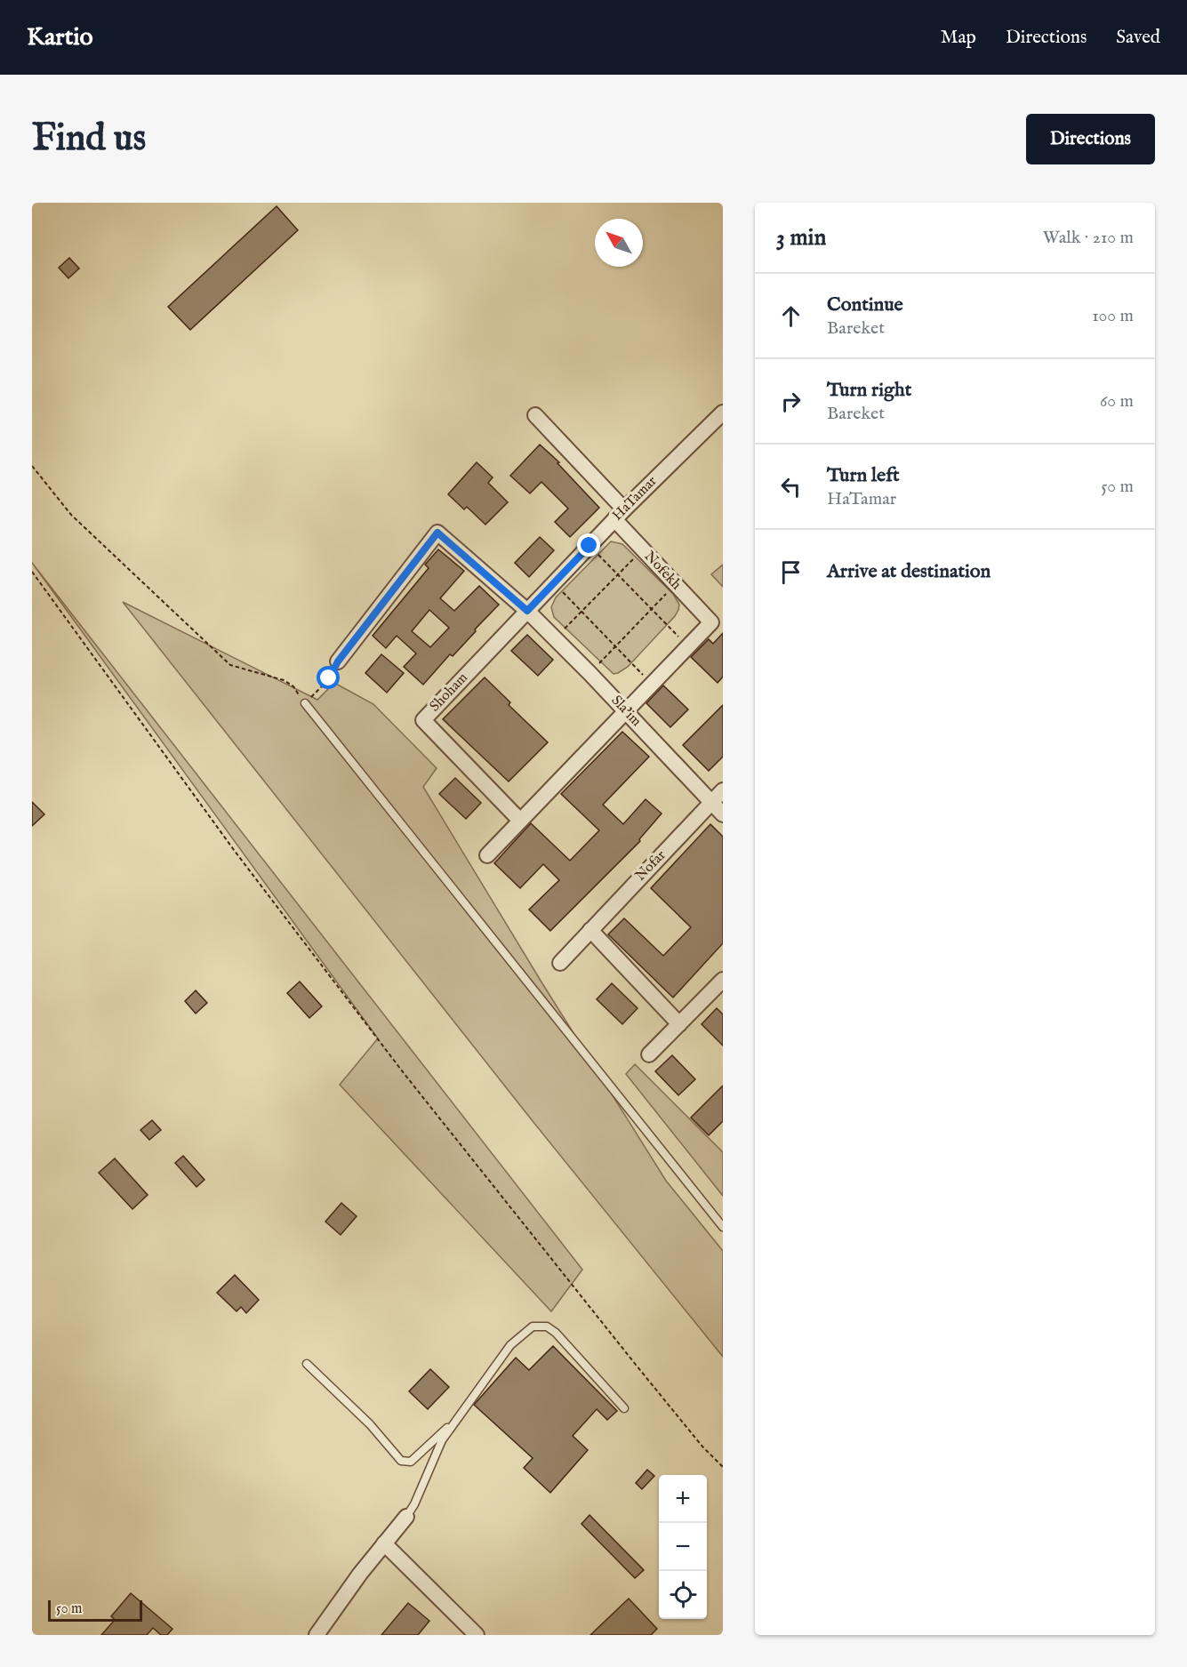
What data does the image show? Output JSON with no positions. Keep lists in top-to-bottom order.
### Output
{
  "streets": {
    "street": [
      "HaTamar",
      "Nofekh",
      "Shoham",
      "Sla'im",
      "Nofar"
    ]
  },
  "crossings": [
    ["HaTamar", "Nofekh"],
    ["HaTamar", "Shoham"],
    ["HaTamar", "Sla'im"],
    ["Shoham", "Sla'im"],
    ["Sla'im", "Nofar"]
  ],
  "scale_bar": "50 m",
  "north": "top left",
  "page": {
    "header": "Kartio",
    "nav": ["Map", "Directions", "Saved"],
    "buttons": "Directions",
    "title": "Find us",
    "heading": ["3 min", "Walk · 210 m"],
    "list": [
      ["Continue", "Bareket", "100 m"],
      ["Turn right", "Bareket", "60 m"],
      ["Turn left", "HaTamar", "50 m"],
      "Arrive at destination"
    ],
    "map_buttons": ["+", "−"],
    "scale": "50 m"
  }
}
